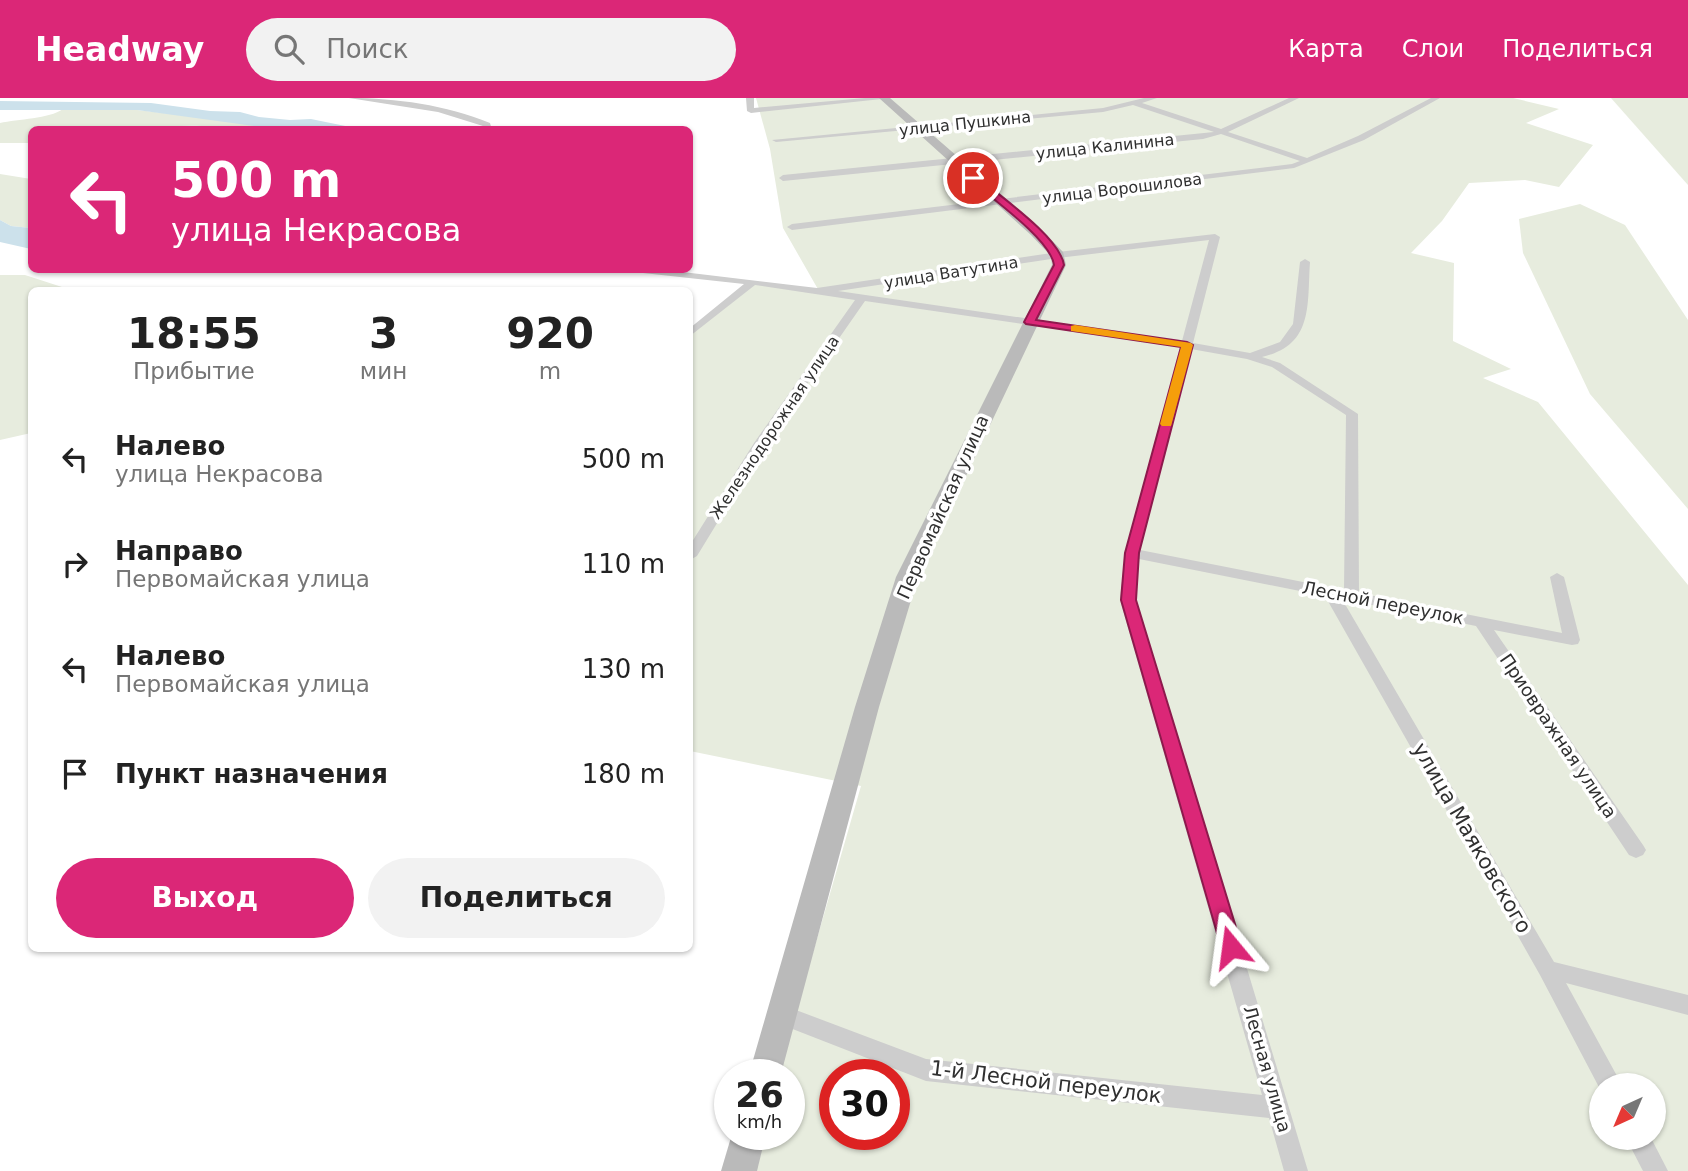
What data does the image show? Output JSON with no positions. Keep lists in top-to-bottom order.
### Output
{
  "streets": {
    "street": [
      "улица Пушкина",
      "улица Калинина",
      "улица Ворошилова",
      "улица Ватутина",
      "Железнодорожная улица",
      "Первомайская улица",
      "Лесной переулок",
      "Приовражная улица",
      "улица Маяковского",
      "Лесная улица",
      "1-й Лесной переулок"
    ]
  },
  "crossings": [
    ["улица Ватутина", "Первомайская улица"],
    ["улица Ватутина", "Лесная улица"],
    ["Первомайская улица", "1-й Лесной переулок"],
    ["Лесной переулок", "Приовражная улица"],
    ["Лесной переулок", "улица Маяковского"],
    ["Лесной переулок", "Лесная улица"],
    ["Лесная улица", "1-й Лесной переулок"]
  ],
  "north": "bottom left",
  "page": {
    "header": "Headway",
    "search": "Поиск",
    "nav": ["Карта", "Слои", "Поделиться"],
    "turn": ["500 m", "улица Некрасова"],
    "eta": [
      "18:55",
      "Прибытие",
      "3",
      "мин",
      "920",
      "m"
    ],
    "list": [
      {
        "name": "Налево",
        "note": "улица Некрасова",
        "value": "500 m"
      },
      {
        "name": "Направо",
        "note": "Первомайская улица",
        "value": "110 m"
      },
      {
        "name": "Налево",
        "note": "Первомайская улица",
        "value": "130 m"
      },
      {
        "name": "Пункт назначения",
        "value": "180 m"
      }
    ],
    "buttons": ["Выход", "Поделиться"],
    "speed": "26 km/h",
    "limit": "30"
  }
}
